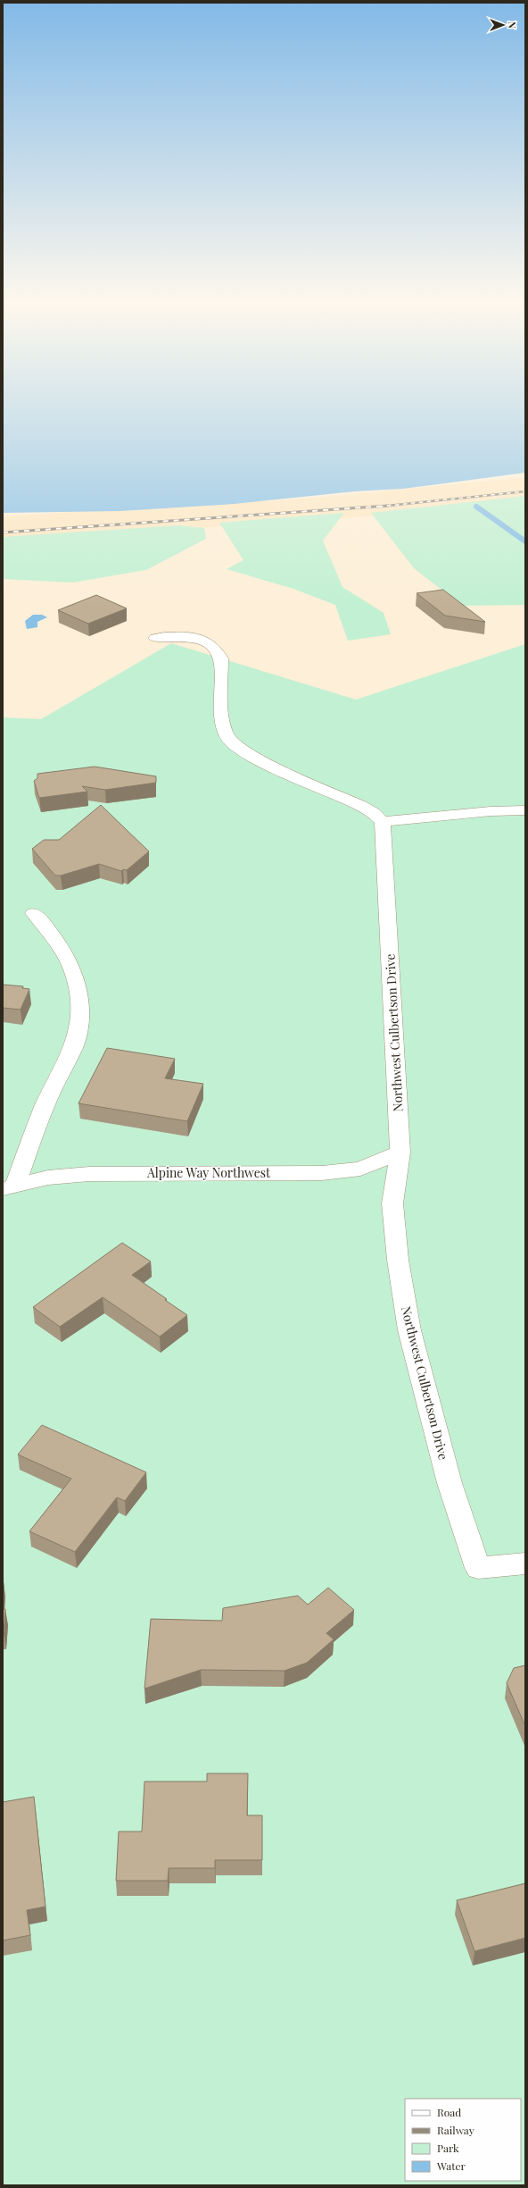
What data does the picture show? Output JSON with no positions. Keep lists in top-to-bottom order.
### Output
{
  "streets": {
    "street": ["Northwest Culbertson Drive", "Alpine Way Northwest"]
  },
  "crossings": [
    ["Northwest Culbertson Drive", "Alpine Way Northwest"]
  ],
  "legend": [
    "Road",
    "Railway",
    "Park",
    "Water"
  ],
  "north": "right"
}
